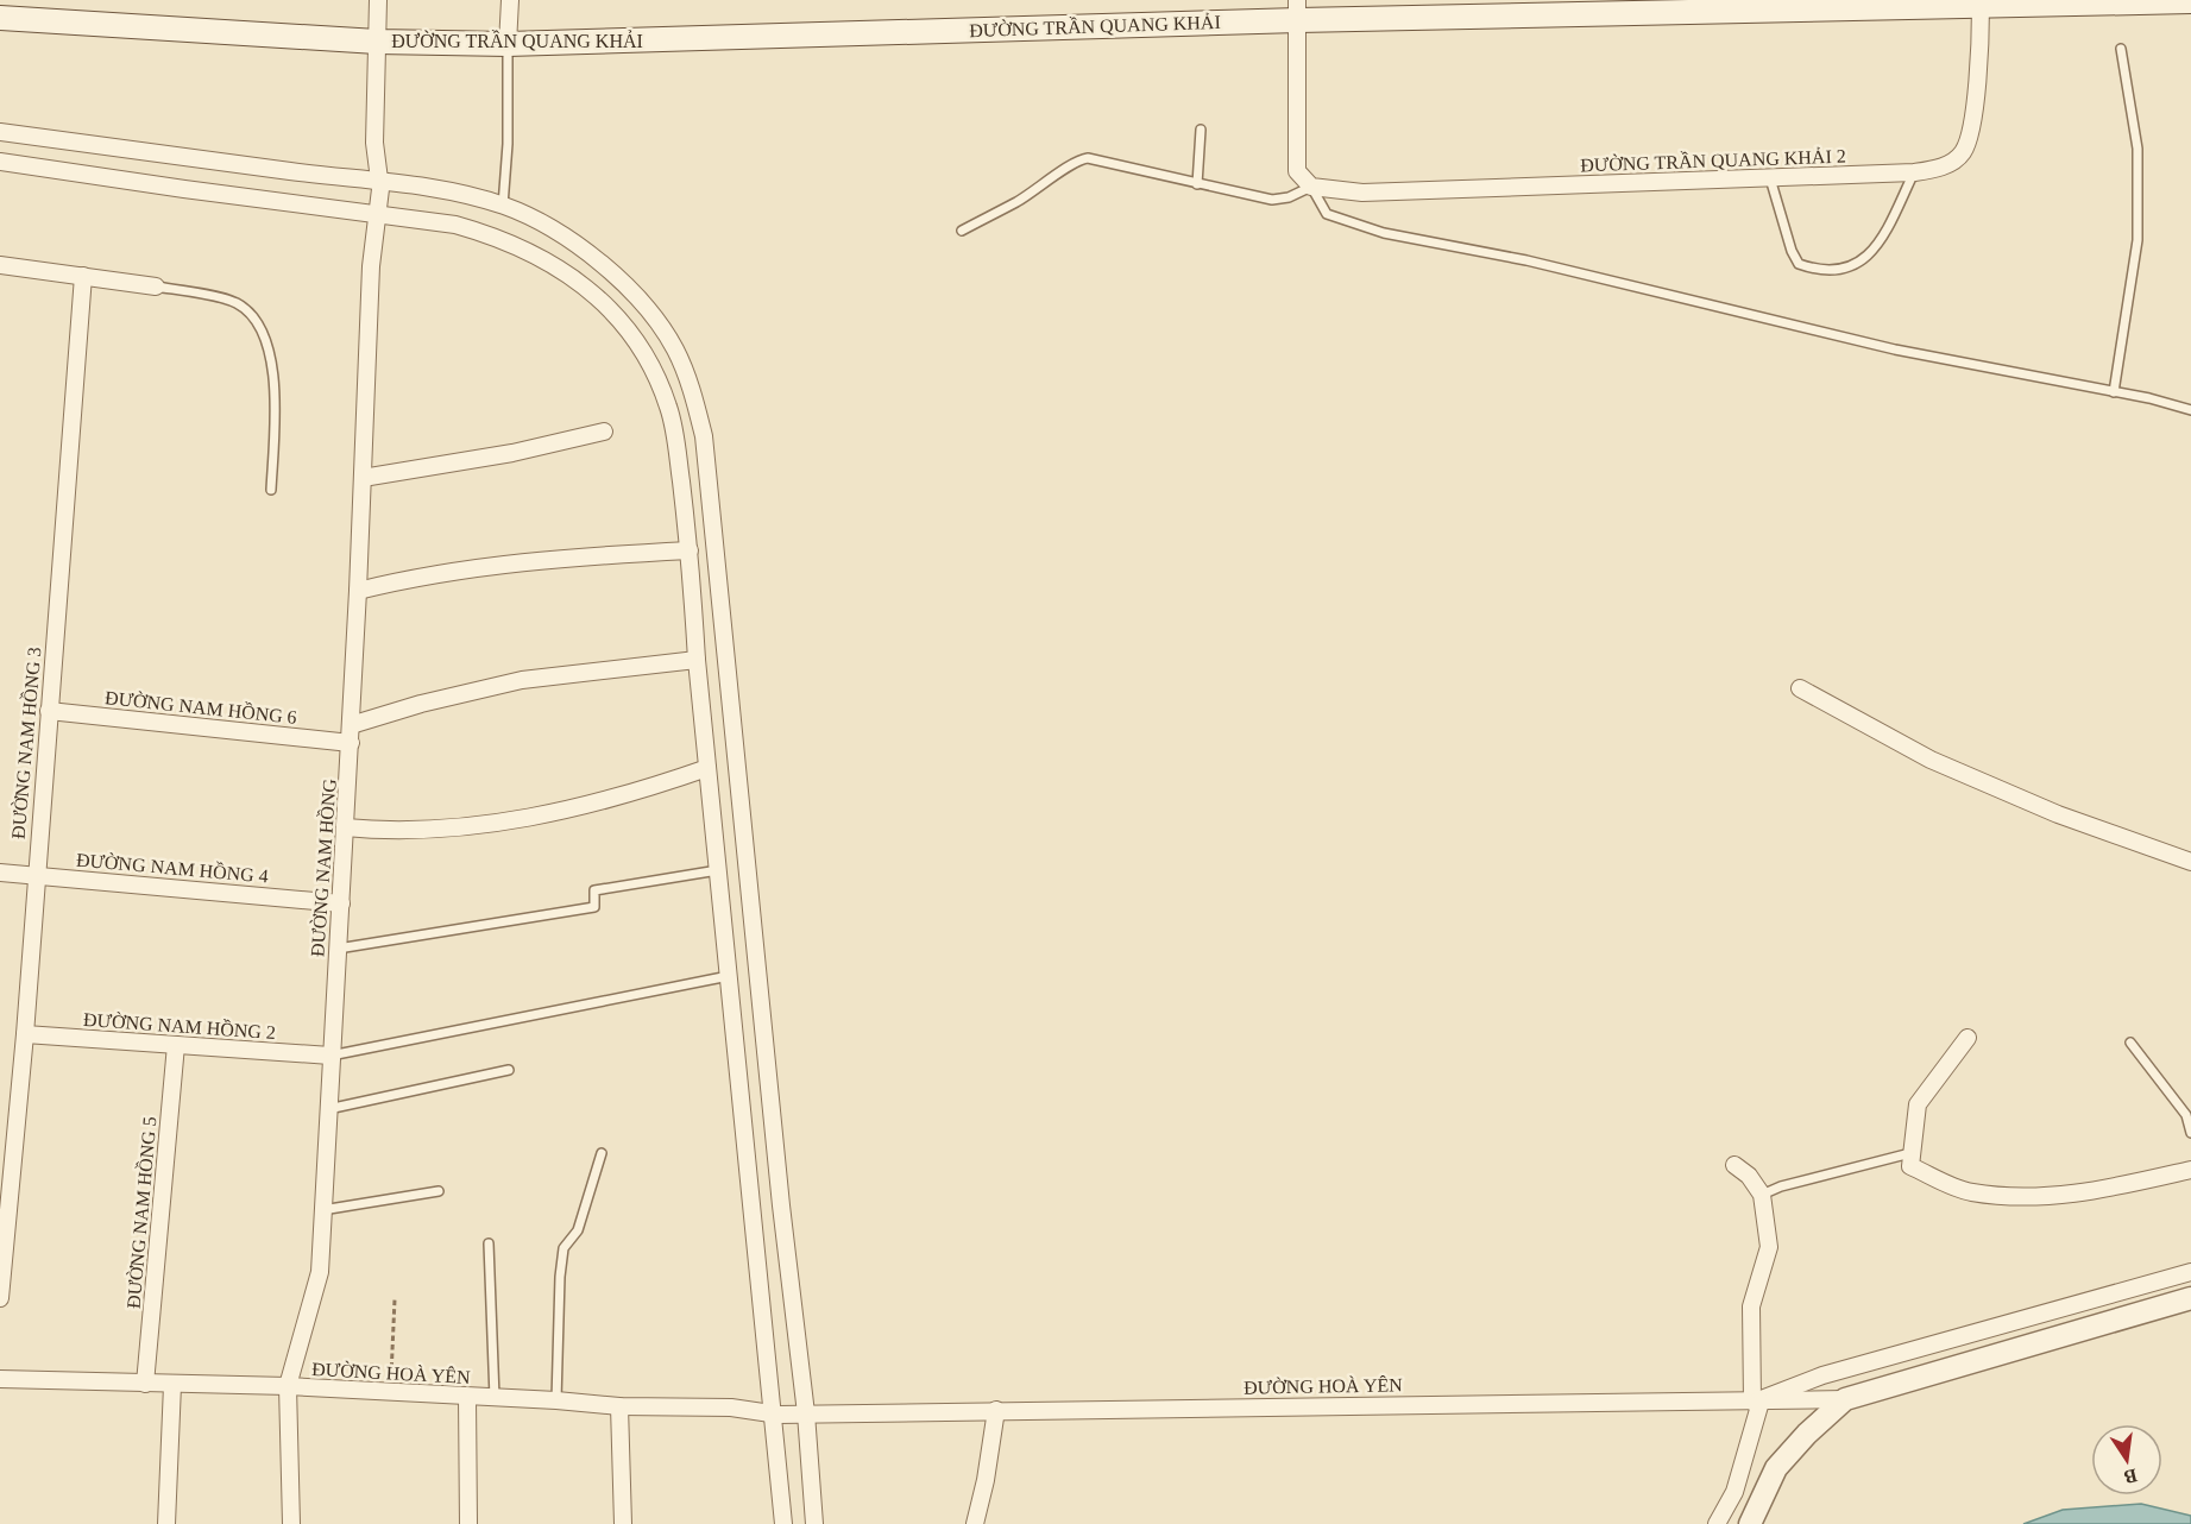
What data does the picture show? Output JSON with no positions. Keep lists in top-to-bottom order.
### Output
{
  "streets": {
    "main road": ["ĐƯỜNG TRẦN QUANG KHẢI"],
    "street": [
      "ĐƯỜNG TRẦN QUANG KHẢI 2",
      "ĐƯỜNG NAM HỒNG 6",
      "ĐƯỜNG NAM HỒNG 3",
      "ĐƯỜNG NAM HỒNG 4",
      "ĐƯỜNG NAM HỒNG",
      "ĐƯỜNG NAM HỒNG 2",
      "ĐƯỜNG NAM HỒNG 5",
      "ĐƯỜNG HOÀ YÊN"
    ]
  },
  "crossings": [
    ["ĐƯỜNG TRẦN QUANG KHẢI", "ĐƯỜNG TRẦN QUANG KHẢI 2"],
    ["ĐƯỜNG NAM HỒNG 6", "ĐƯỜNG NAM HỒNG 3"],
    ["ĐƯỜNG NAM HỒNG 6", "ĐƯỜNG NAM HỒNG"],
    ["ĐƯỜNG NAM HỒNG 3", "ĐƯỜNG NAM HỒNG 4"],
    ["ĐƯỜNG NAM HỒNG 3", "ĐƯỜNG NAM HỒNG 2"],
    ["ĐƯỜNG NAM HỒNG 4", "ĐƯỜNG NAM HỒNG"],
    ["ĐƯỜNG NAM HỒNG", "ĐƯỜNG NAM HỒNG 2"],
    ["ĐƯỜNG NAM HỒNG", "ĐƯỜNG HOÀ YÊN"],
    ["ĐƯỜNG NAM HỒNG 2", "ĐƯỜNG NAM HỒNG 5"],
    ["ĐƯỜNG NAM HỒNG 5", "ĐƯỜNG HOÀ YÊN"]
  ],
  "north": "bottom"
}
